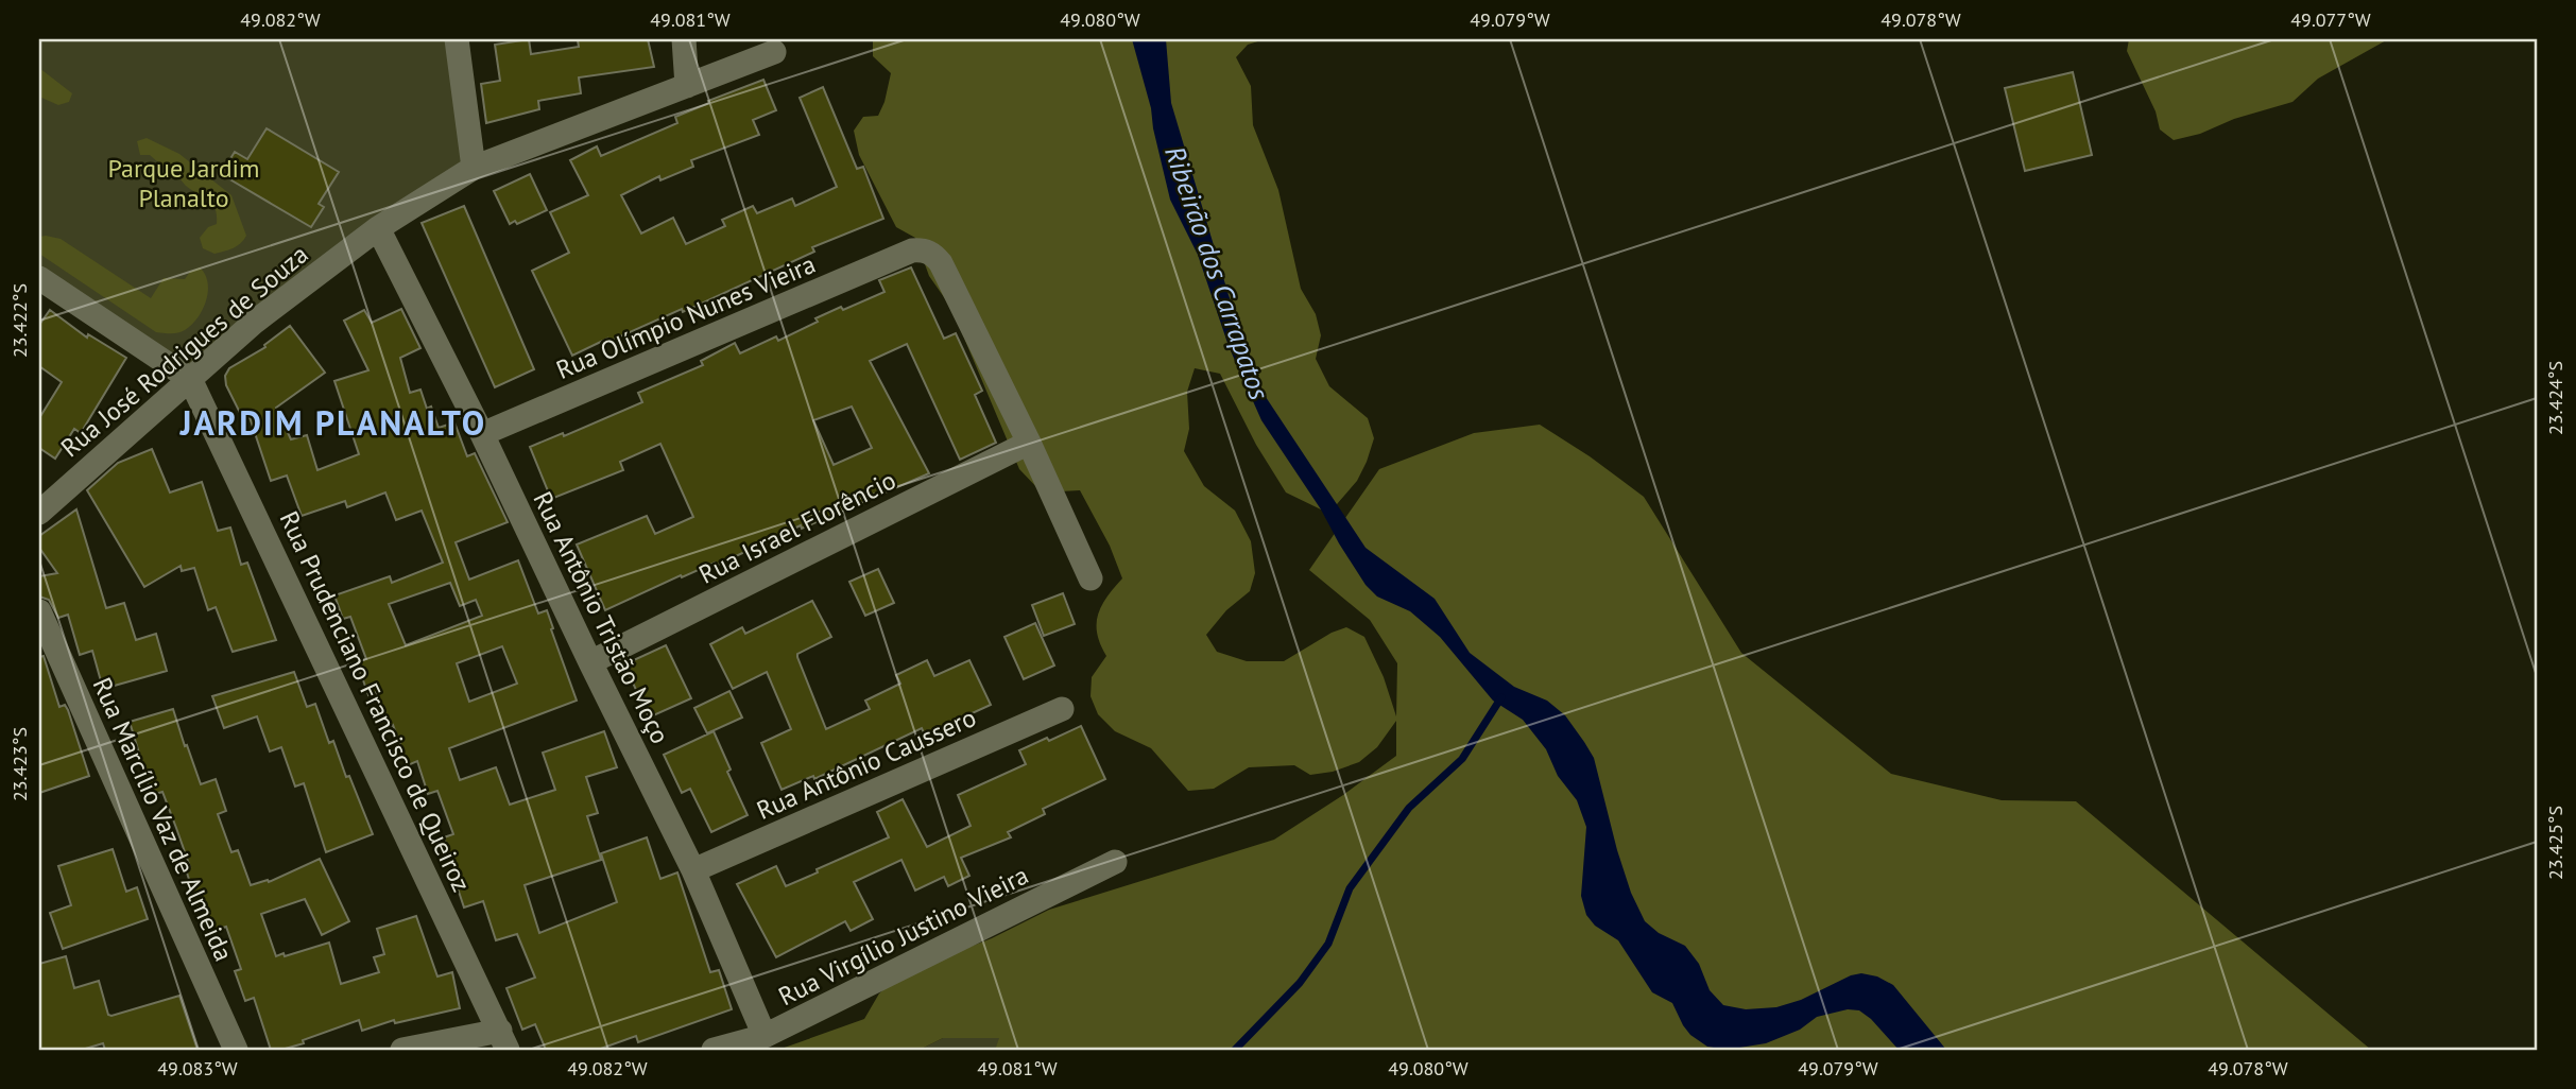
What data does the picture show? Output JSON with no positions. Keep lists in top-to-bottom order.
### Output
{
  "streets": {
    "street": [
      "Rua Olímpio Nunes Vieira",
      "Rua José Rodrigues de Souza",
      "Rua Israel Florêncio",
      "Rua Antônio Tristão Moço",
      "Rua Prudenciano Francisco de Queiroz",
      "Rua Antônio Caussero",
      "Rua Marcílio Vaz de Almeida",
      "Rua Virgílio Justino Vieira"
    ]
  },
  "crossings": [
    ["Rua Olímpio Nunes Vieira", "Rua Israel Florêncio"],
    ["Rua Olímpio Nunes Vieira", "Rua Antônio Tristão Moço"],
    ["Rua José Rodrigues de Souza", "Rua Antônio Tristão Moço"],
    ["Rua José Rodrigues de Souza", "Rua Prudenciano Francisco de Queiroz"],
    ["Rua Israel Florêncio", "Rua Antônio Tristão Moço"],
    ["Rua Antônio Tristão Moço", "Rua Antônio Caussero"],
    ["Rua Antônio Tristão Moço", "Rua Virgílio Justino Vieira"]
  ],
  "districts": ["JARDIM PLANALTO"],
  "water": ["Ribeirão dos Carrapatos"],
  "parks": ["Parque Jardim Planalto"],
  "coordinates": [
    "49.082°W",
    "49.081°W",
    "49.080°W",
    "49.079°W",
    "49.078°W",
    "49.077°W",
    "23.422°S",
    "23.424°S",
    "23.423°S",
    "23.425°S",
    "49.083°W"
  ]
}
